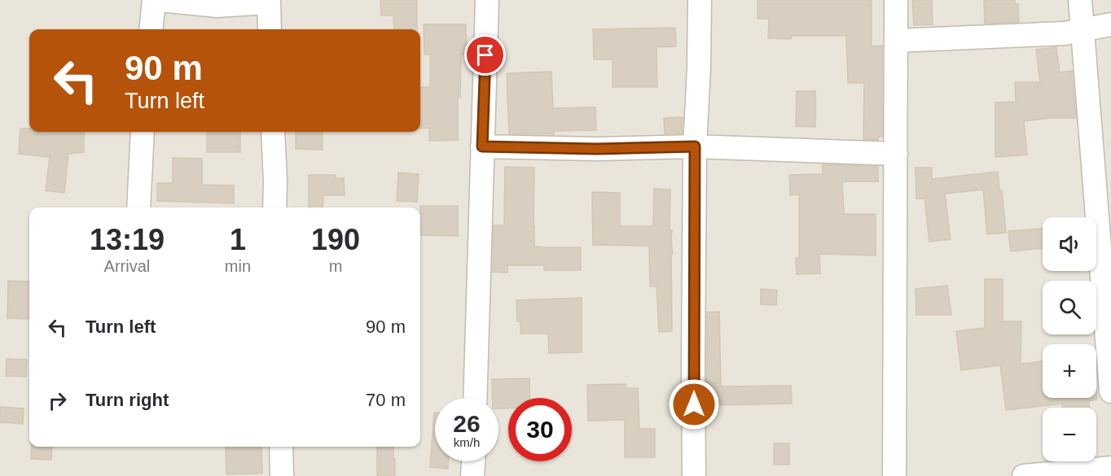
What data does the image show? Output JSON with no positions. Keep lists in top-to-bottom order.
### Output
{
  "page": {
    "turn": ["90 m", "Turn left"],
    "eta": [
      "13:19",
      "Arrival",
      "1",
      "min",
      "190",
      "m"
    ],
    "map_buttons": ["+", "−"],
    "list": [
      {
        "name": "Turn left",
        "value": "90 m"
      },
      {
        "name": "Turn right",
        "value": "70 m"
      }
    ],
    "speed": "26 km/h",
    "limit": "30"
  }
}
